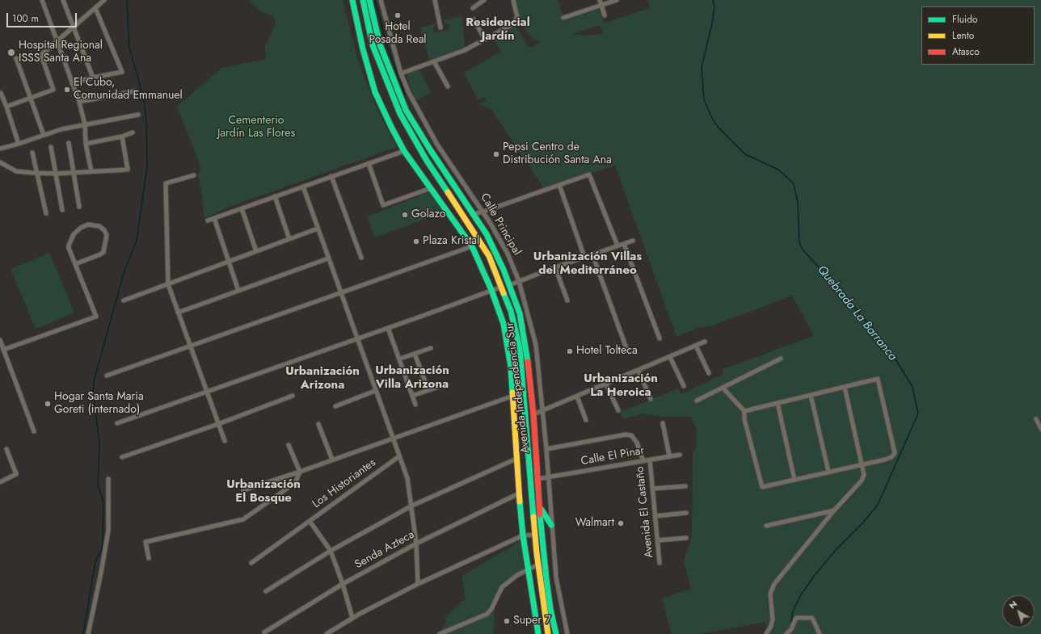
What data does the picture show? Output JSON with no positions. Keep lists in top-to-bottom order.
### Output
{
  "streets": {
    "main road": ["Avenida Independencia Sur"],
    "street": [
      "Calle Principal",
      "Calle El Pinar",
      "Los Historiantes",
      "Avenida El Castaño",
      "Senda Azteca"
    ]
  },
  "crossings": [
    ["Calle Principal", "Calle El Pinar"],
    ["Avenida Independencia Sur", "Calle El Pinar"],
    ["Calle El Pinar", "Avenida El Castaño"],
    ["Los Historiantes", "Senda Azteca"]
  ],
  "districts": [
    "Residencial Jardín",
    "Urbanización Villas del Mediterráneo",
    "Urbanización Villa Arizona",
    "Urbanización Arizona",
    "Urbanización La Heroica",
    "Urbanización El Bosque"
  ],
  "water": ["Quebrada La Barranca"],
  "parks": ["Cementerio Jardín Las Flores"],
  "places": [
    "Hotel Posada Real",
    "Hospital Regional ISSS Santa Ana",
    "El Cubo, Comunidad Emmanuel",
    "Pepsi Centro de Distribución Santa Ana",
    "Golazo",
    "Plaza Kristal",
    "Hotel Tolteca",
    "Hogar Santa Maria Goreti (internado)",
    "Walmart",
    "Super 7"
  ],
  "legend": ["Fluido", "Lento", "Atasco"],
  "scale_bar": "100 m",
  "north": "top left"
}
